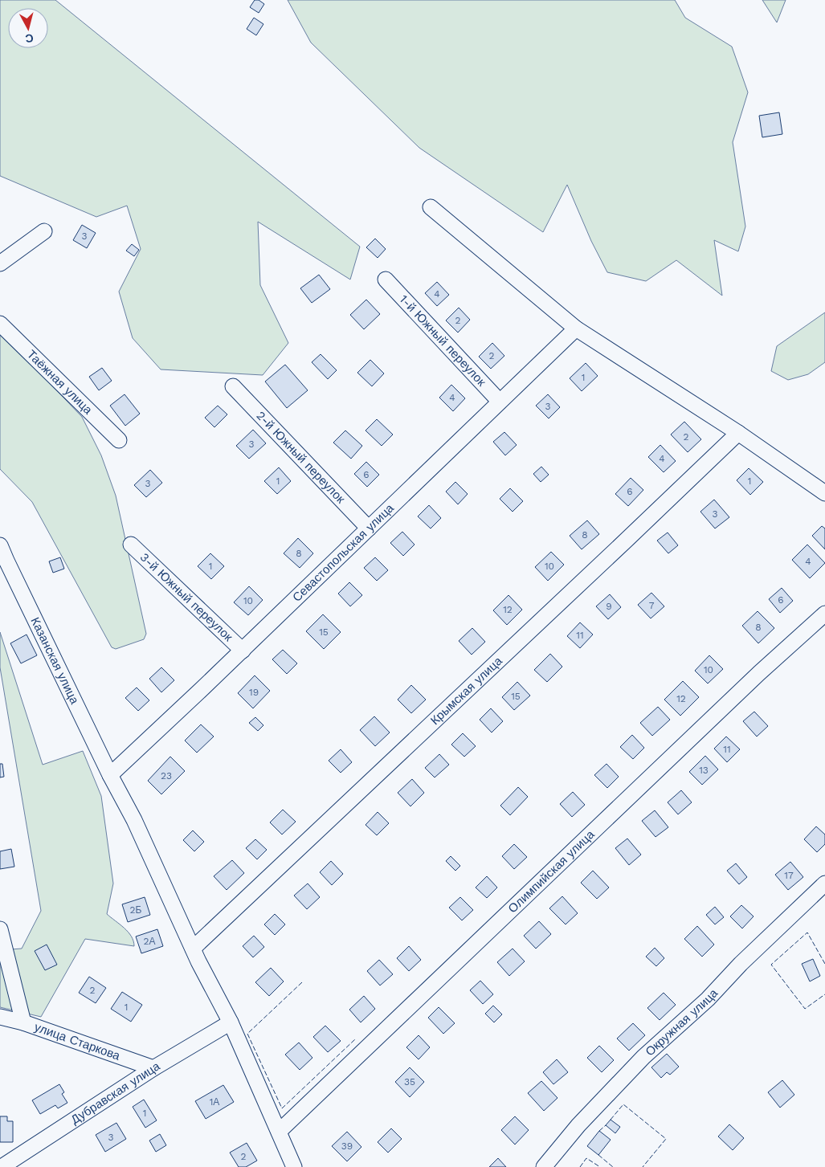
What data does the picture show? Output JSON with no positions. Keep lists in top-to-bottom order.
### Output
{
  "streets": {
    "street": [
      "1-й Южный переулок",
      "Таёжная улица",
      "2-й Южный переулок",
      "Севастопольская улица",
      "3-й Южный переулок",
      "Казанская улица",
      "Крымская улица",
      "Олимпийская улица",
      "Окружная улица",
      "улица Старкова",
      "Дубравская улица"
    ]
  },
  "crossings": [
    ["1-й Южный переулок", "Севастопольская улица"],
    ["2-й Южный переулок", "Севастопольская улица"],
    ["Севастопольская улица", "3-й Южный переулок"],
    ["Севастопольская улица", "Казанская улица"],
    ["Казанская улица", "Крымская улица"],
    ["Казанская улица", "Олимпийская улица"],
    ["Казанская улица", "Дубравская улица"],
    ["улица Старкова", "Дубравская улица"]
  ],
  "house_numbers": [
    "3",
    "4",
    "2",
    "2",
    "1",
    "4",
    "3",
    "2",
    "3",
    "4",
    "6",
    "1",
    "1",
    "3",
    "6",
    "3",
    "8",
    "8",
    "4",
    "1",
    "10",
    "6",
    "10",
    "7",
    "9",
    "12",
    "8",
    "15",
    "11",
    "10",
    "19",
    "15",
    "12",
    "11",
    "13",
    "23",
    "17",
    "2Б",
    "2А",
    "2",
    "1",
    "35",
    "1А",
    "1",
    "3",
    "39",
    "2"
  ],
  "north": "bottom"
}
